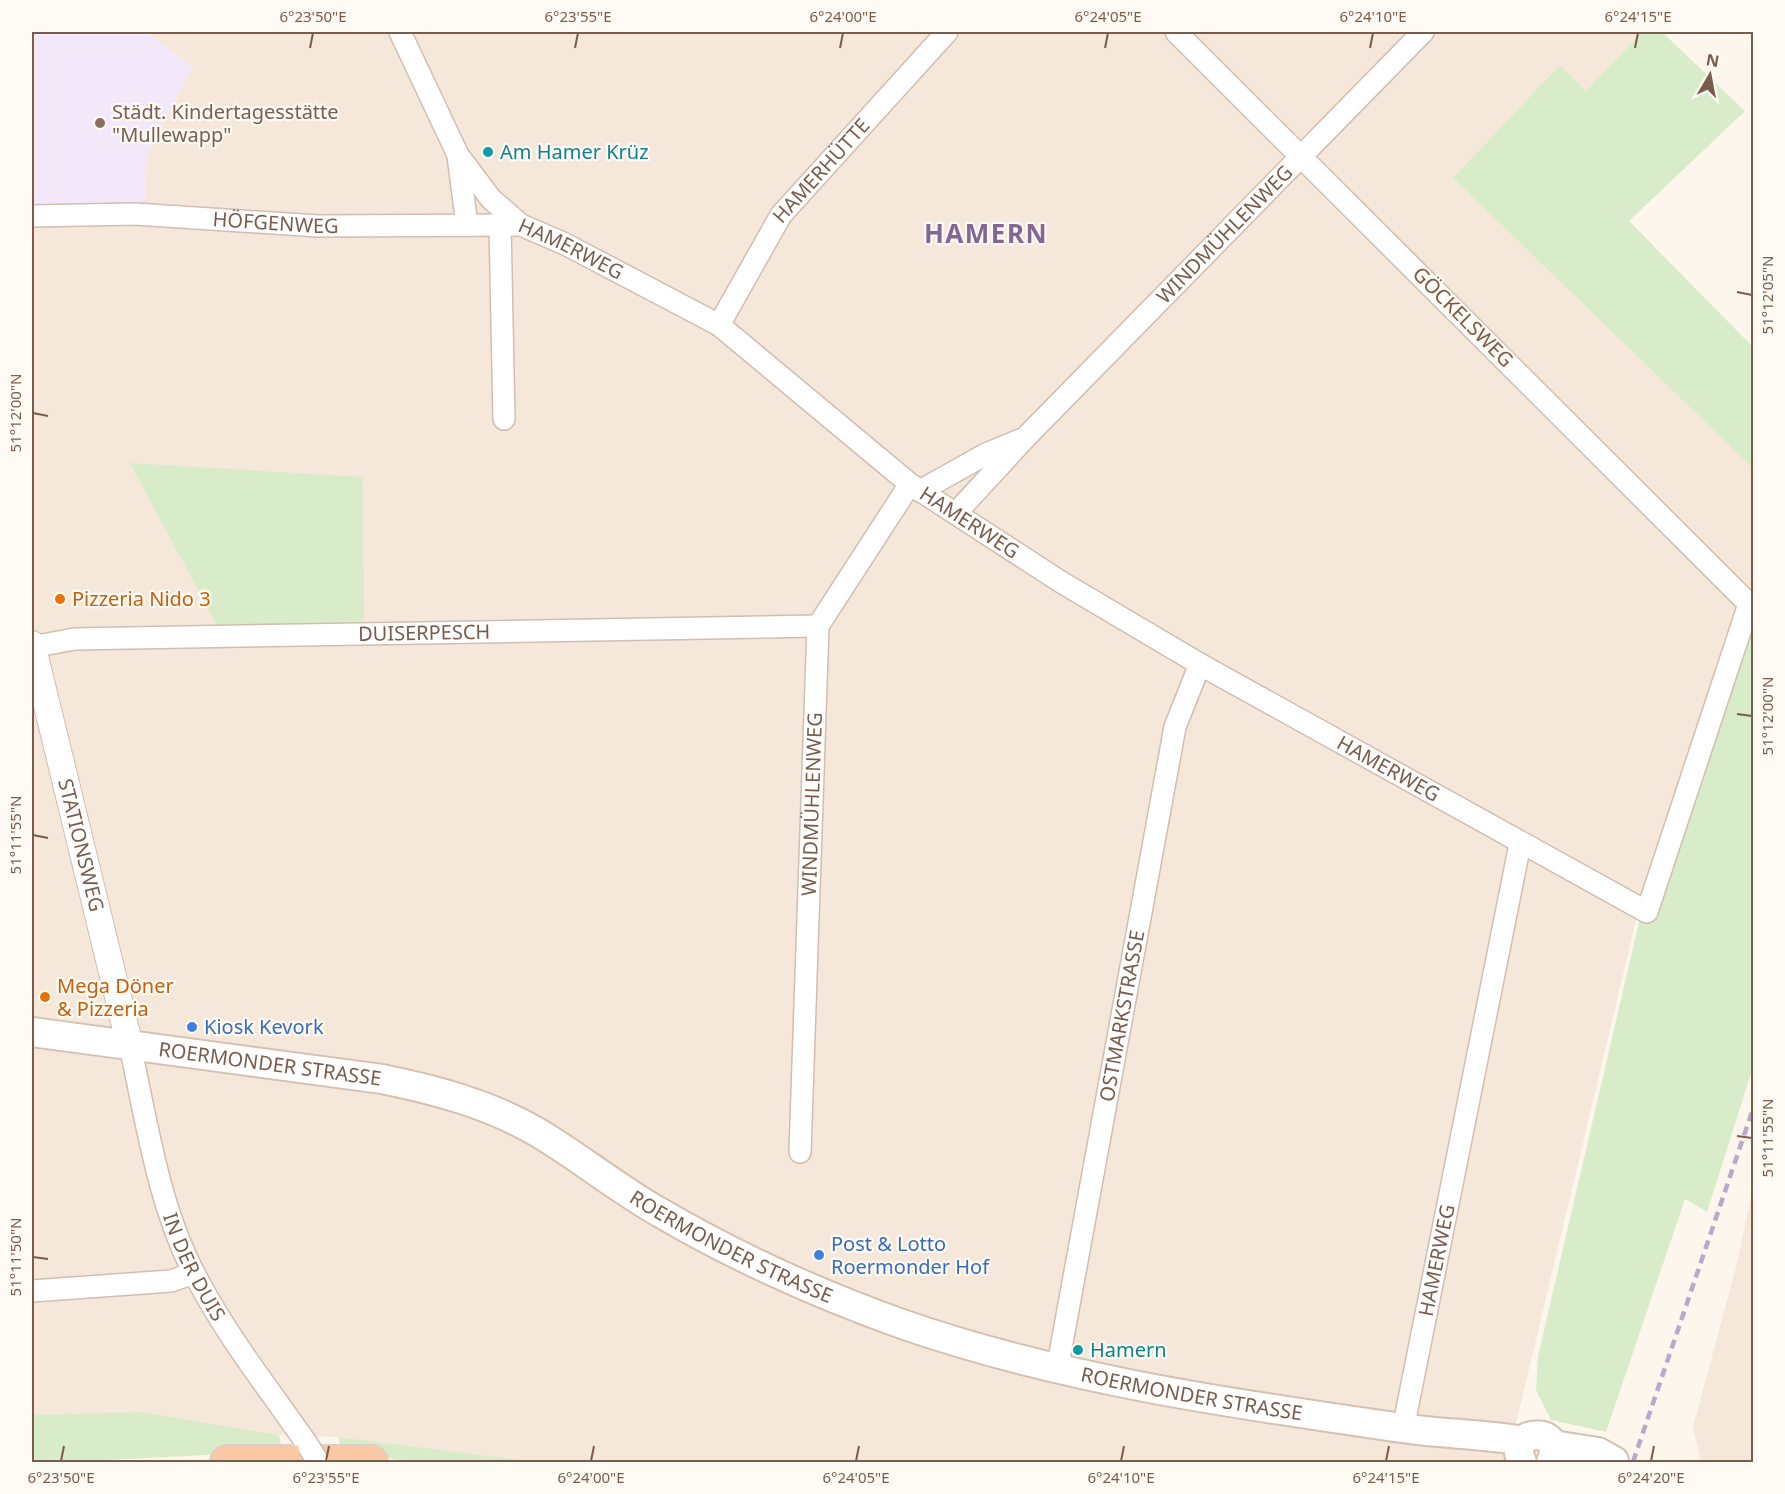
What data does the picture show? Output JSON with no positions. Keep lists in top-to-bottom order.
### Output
{
  "streets": {
    "main road": ["ROERMONDER STRASSE"],
    "street": [
      "HAMERHÜTTE",
      "HÖFGENWEG",
      "WINDMÜHLENWEG",
      "HAMERWEG",
      "GÖCKELSWEG",
      "DUISERPESCH",
      "STATIONSWEG",
      "OSTMARKSTRASSE",
      "IN DER DUIS"
    ]
  },
  "crossings": [
    ["HAMERHÜTTE", "HAMERWEG"],
    ["HÖFGENWEG", "HAMERWEG"],
    ["WINDMÜHLENWEG", "HAMERWEG"],
    ["WINDMÜHLENWEG", "GÖCKELSWEG"],
    ["WINDMÜHLENWEG", "DUISERPESCH"],
    ["HAMERWEG", "GÖCKELSWEG"],
    ["HAMERWEG", "OSTMARKSTRASSE"],
    ["HAMERWEG", "ROERMONDER STRASSE"],
    ["DUISERPESCH", "STATIONSWEG"],
    ["STATIONSWEG", "ROERMONDER STRASSE"],
    ["STATIONSWEG", "IN DER DUIS"],
    ["OSTMARKSTRASSE", "ROERMONDER STRASSE"],
    ["ROERMONDER STRASSE", "IN DER DUIS"]
  ],
  "districts": ["HAMERN"],
  "places": [
    "Städt. Kindertagesstätte \"Mullewapp\"",
    "Am Hamer Krüz",
    "Pizzeria Nido 3",
    "Mega Döner & Pizzeria",
    "Kiosk Kevork",
    "Post & Lotto Roermonder Hof",
    "Hamern"
  ],
  "north": "top",
  "coordinates": [
    "6°23'50\"E",
    "6°23'55\"E",
    "6°24'00\"E",
    "6°24'05\"E",
    "6°24'10\"E",
    "6°24'15\"E",
    "51°12'05\"N",
    "51°12'00\"N",
    "51°11'55\"N",
    "51°11'50\"N",
    "6°24'20\"E"
  ]
}
